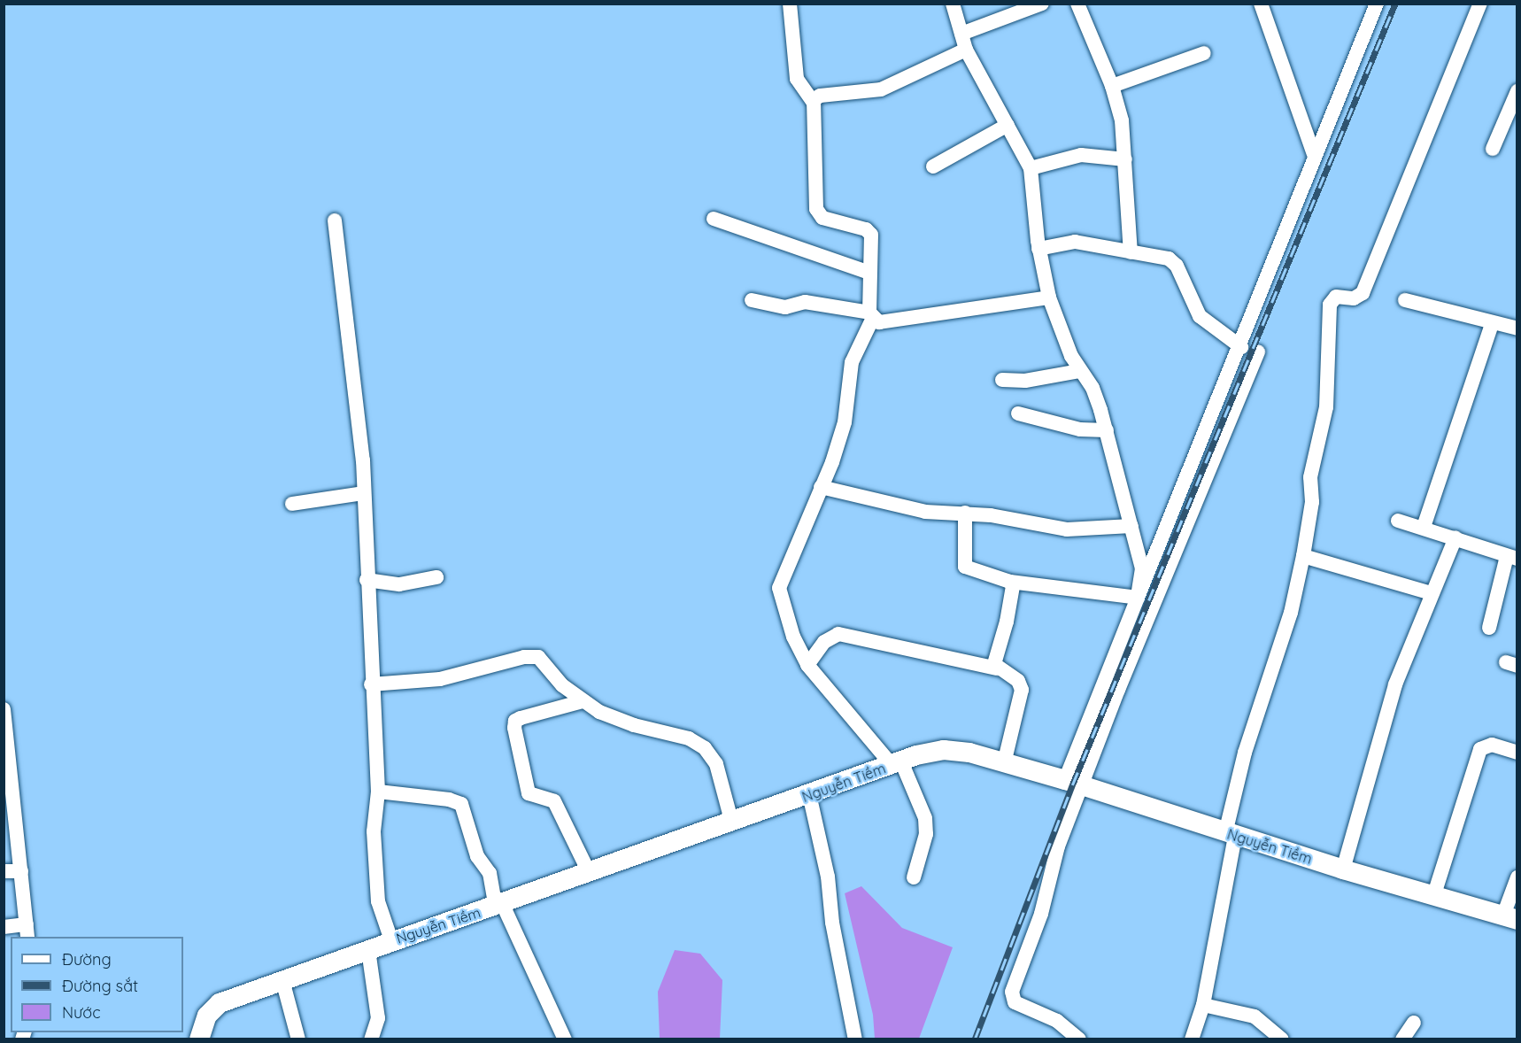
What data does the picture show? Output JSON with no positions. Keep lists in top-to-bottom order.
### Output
{
  "streets": {
    "street": ["Nguyễn Tiềm"]
  },
  "legend": ["Đường", "Đường sắt", "Nước"]
}
